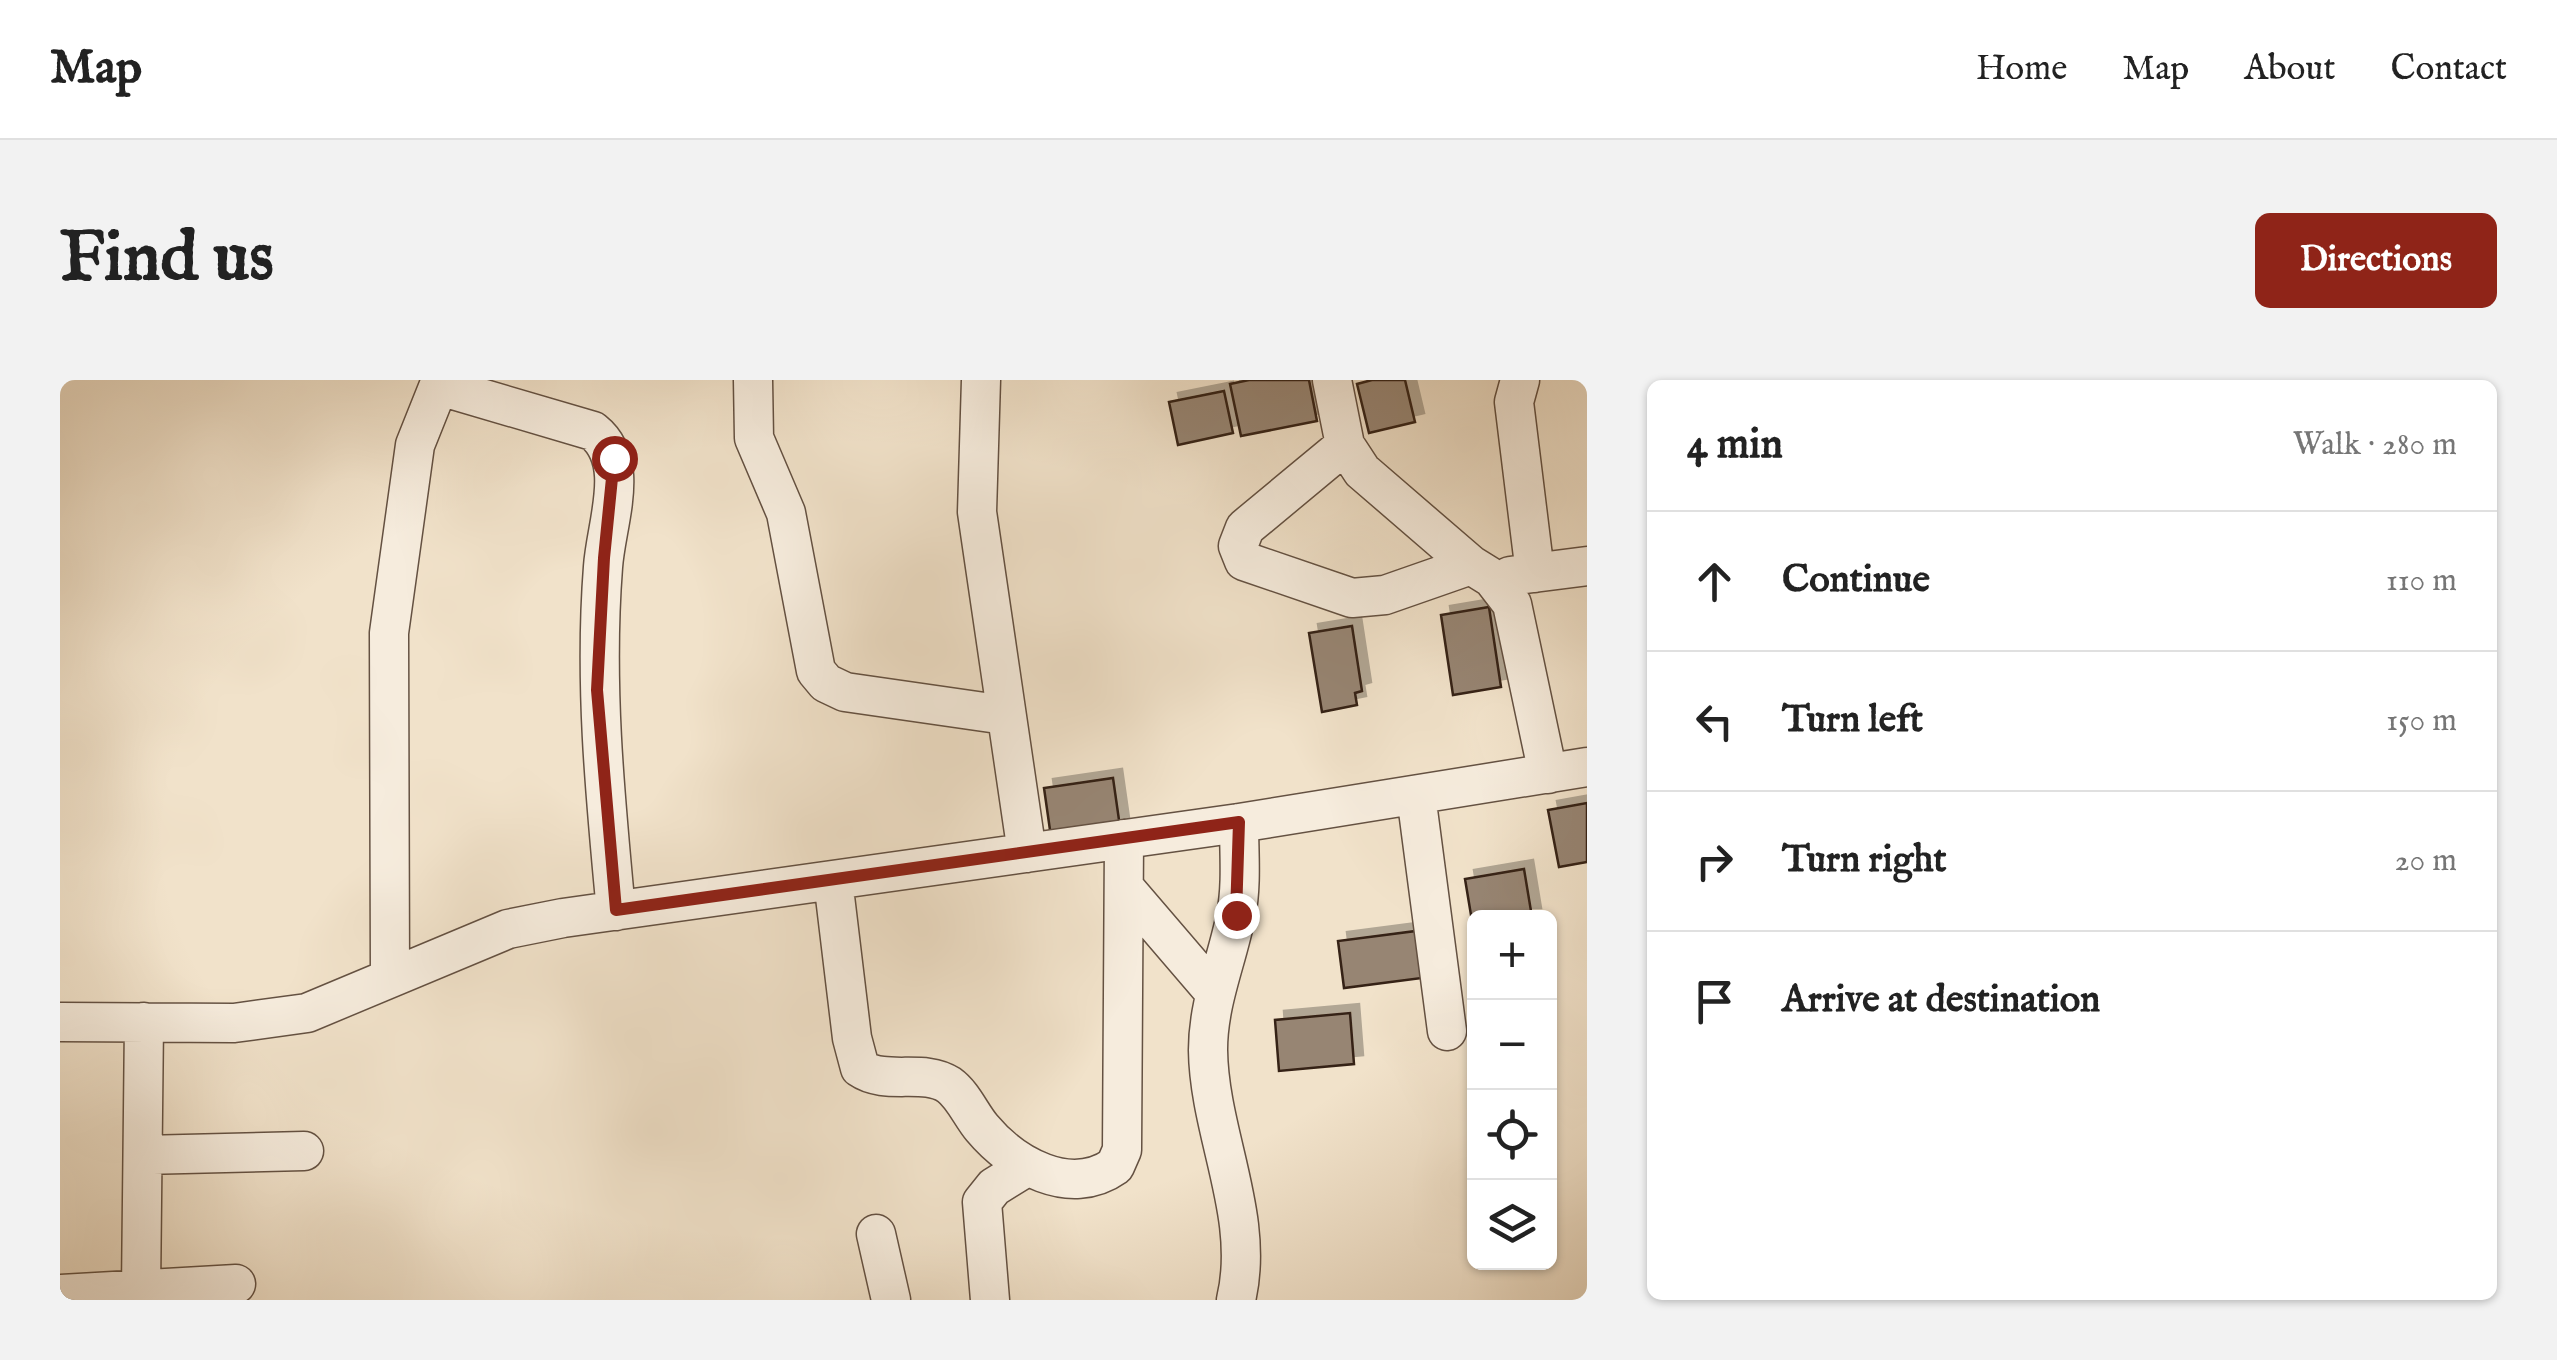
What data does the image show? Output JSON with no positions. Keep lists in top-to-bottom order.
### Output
{
  "page": {
    "header": "Map",
    "nav": [
      "Home",
      "Map",
      "About",
      "Contact"
    ],
    "buttons": "Directions",
    "title": "Find us",
    "heading": ["4 min", "Walk · 280 m"],
    "list": [
      ["Continue", "110 m"],
      ["Turn left", "150 m"],
      ["Turn right", "20 m"],
      "Arrive at destination"
    ],
    "map_buttons": ["+", "−"]
  }
}
